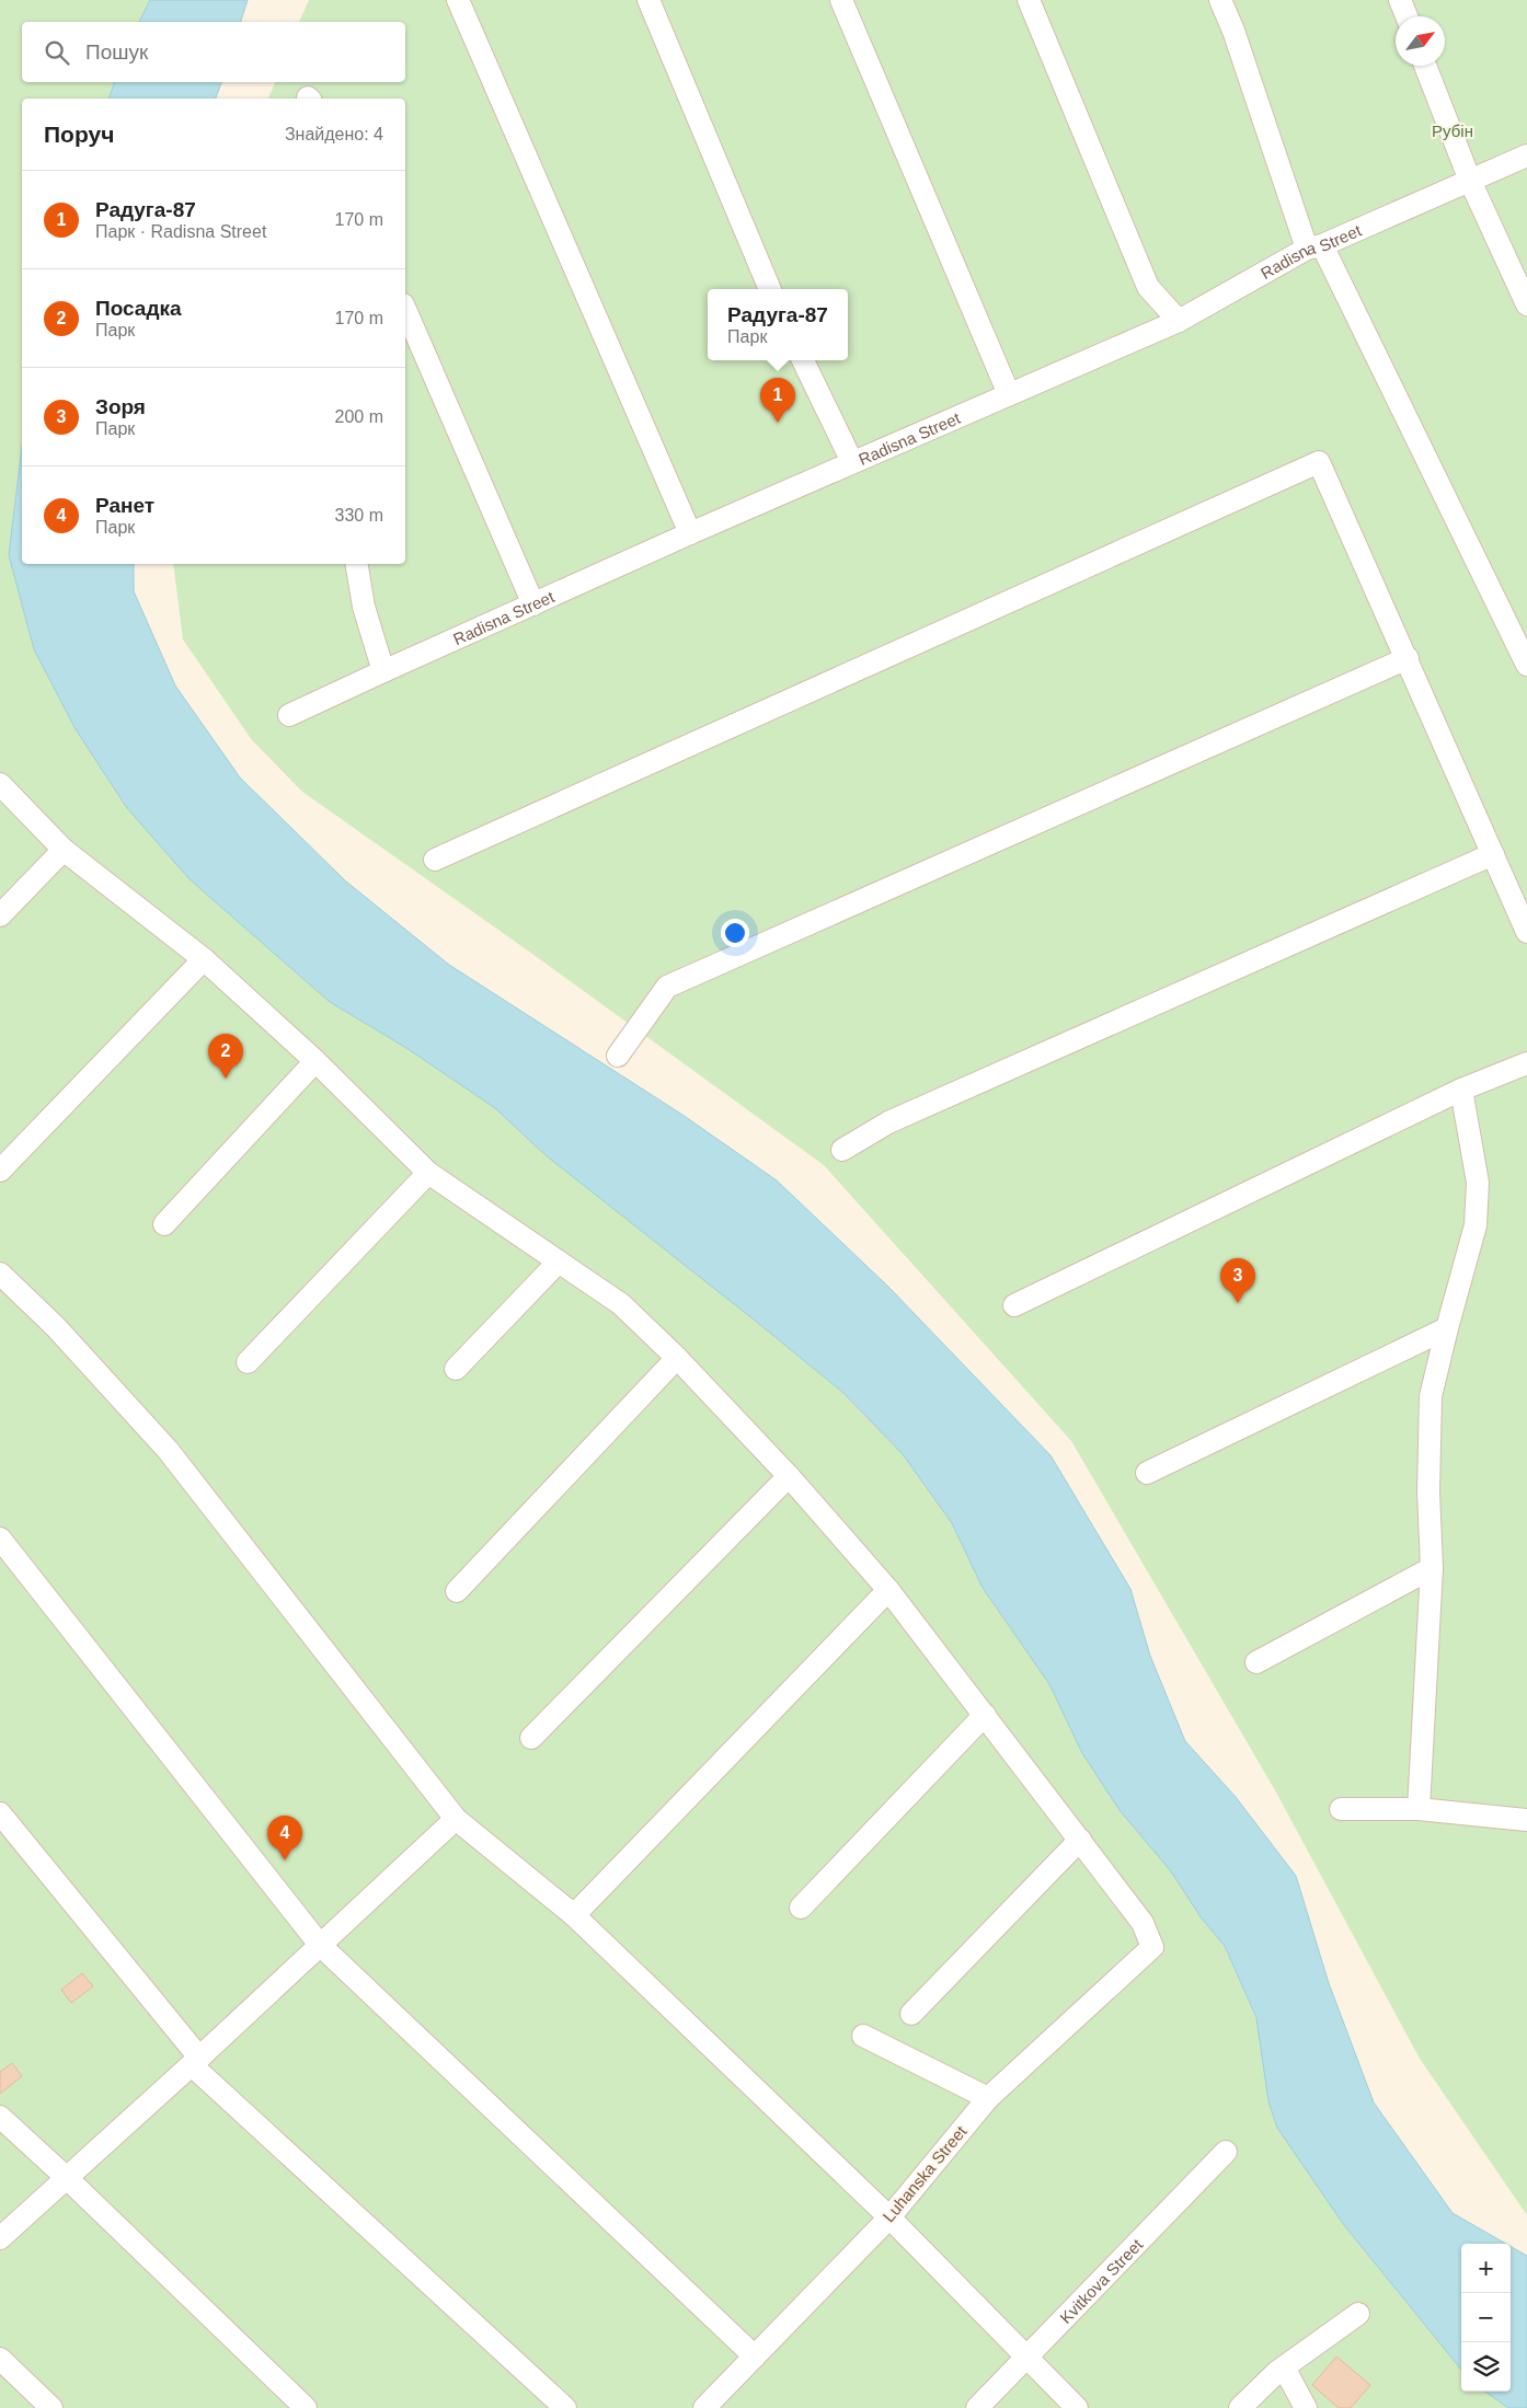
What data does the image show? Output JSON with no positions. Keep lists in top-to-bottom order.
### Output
{
  "streets": {
    "street": ["Radisna Street", "Luhanska Street", "Kvitkova Street"]
  },
  "parks": ["Рубін"],
  "north": "top right",
  "page": {
    "search": "Пошук",
    "heading": ["Поруч", "Знайдено: 4"],
    "list": [
      {
        "mark": "1",
        "name": "Радуга-87",
        "note": "Парк · Radisna Street",
        "value": "170 m"
      },
      {
        "mark": "2",
        "name": "Посадка",
        "note": "Парк",
        "value": "170 m"
      },
      {
        "mark": "3",
        "name": "Зоря",
        "note": "Парк",
        "value": "200 m"
      },
      {
        "mark": "4",
        "name": "Ранет",
        "note": "Парк",
        "value": "330 m"
      }
    ],
    "popup": ["Радуга-87", "Парк"],
    "pins": [
      "1",
      "2",
      "3",
      "4"
    ],
    "map_buttons": ["+", "−"]
  }
}
